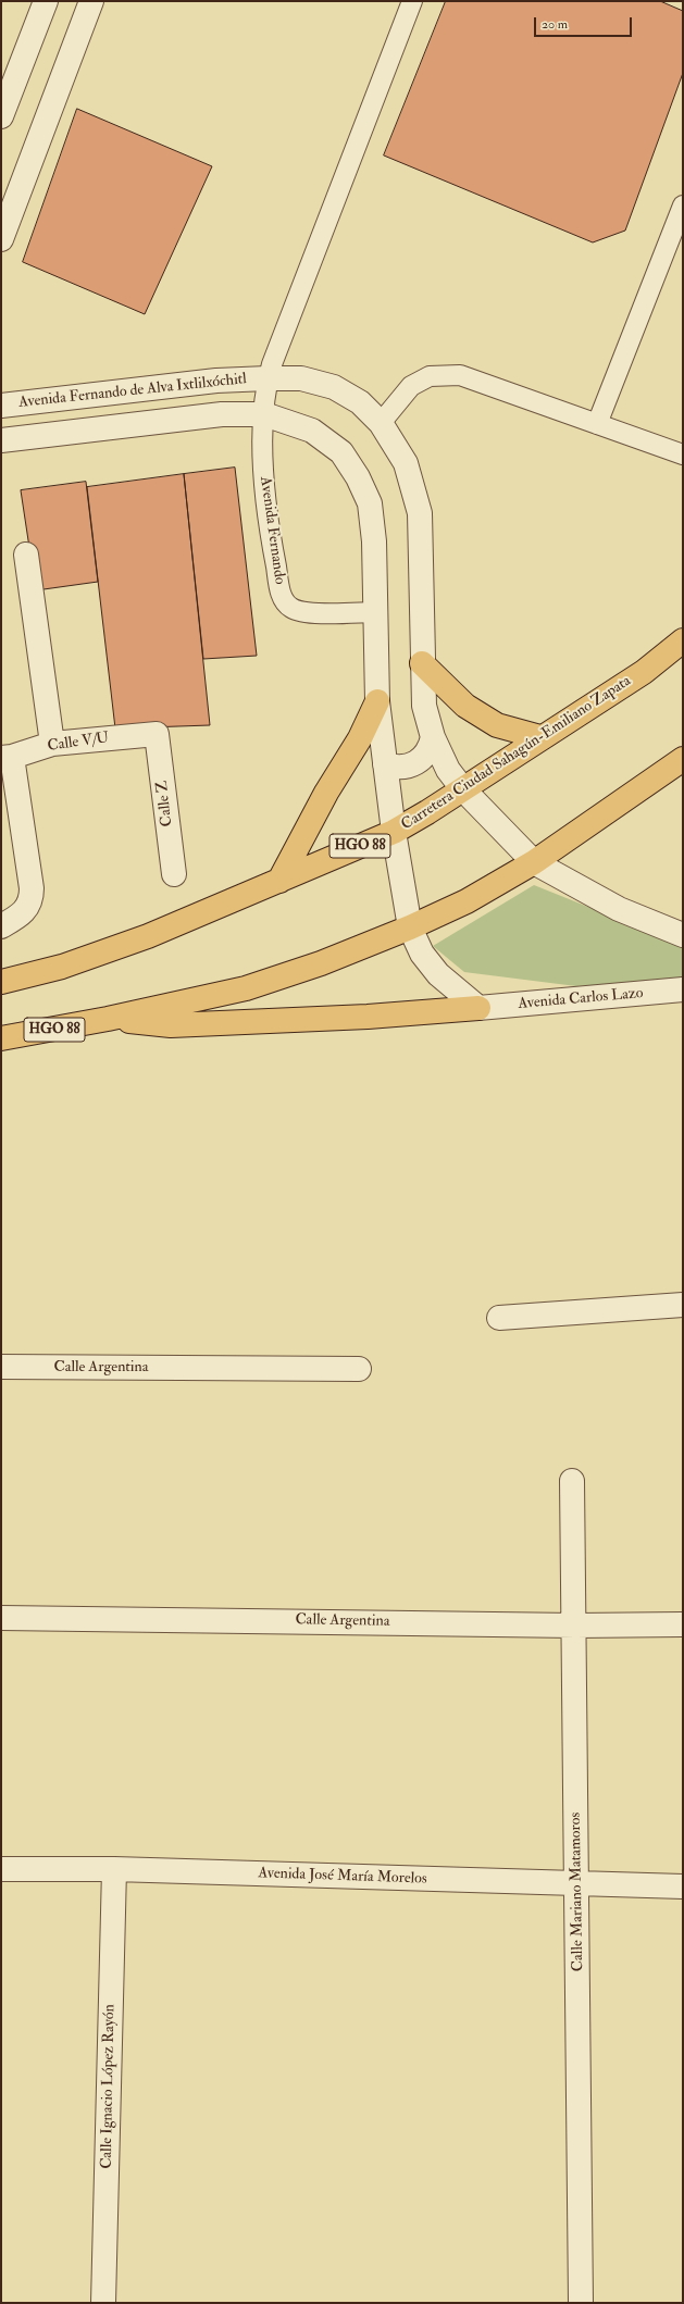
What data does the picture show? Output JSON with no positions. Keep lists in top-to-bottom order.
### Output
{
  "streets": {
    "main road": ["Carretera Ciudad Sahagún-Emiliano Zapata", "HGO 88"],
    "street": [
      "Avenida Fernando de Alva Ixtlilxóchitl",
      "Calle V/U",
      "Calle Z",
      "Avenida Carlos Lazo",
      "Calle Argentina",
      "Avenida José María Morelos",
      "Calle Mariano Matamoros",
      "Calle Ignacio López Rayón"
    ],
    "lane": ["Avenida Fernando"]
  },
  "crossings": [
    ["Avenida Fernando de Alva Ixtlilxóchitl", "Avenida Fernando"],
    ["Avenida Fernando de Alva Ixtlilxóchitl", "Carretera Ciudad Sahagún-Emiliano Zapata"],
    ["Avenida Fernando de Alva Ixtlilxóchitl", "HGO 88"],
    ["Calle V/U", "Calle Z"],
    ["Calle Argentina", "Calle Mariano Matamoros"],
    ["Avenida José María Morelos", "Calle Mariano Matamoros"],
    ["Avenida José María Morelos", "Calle Ignacio López Rayón"]
  ],
  "scale_bar": "20 m"
}
